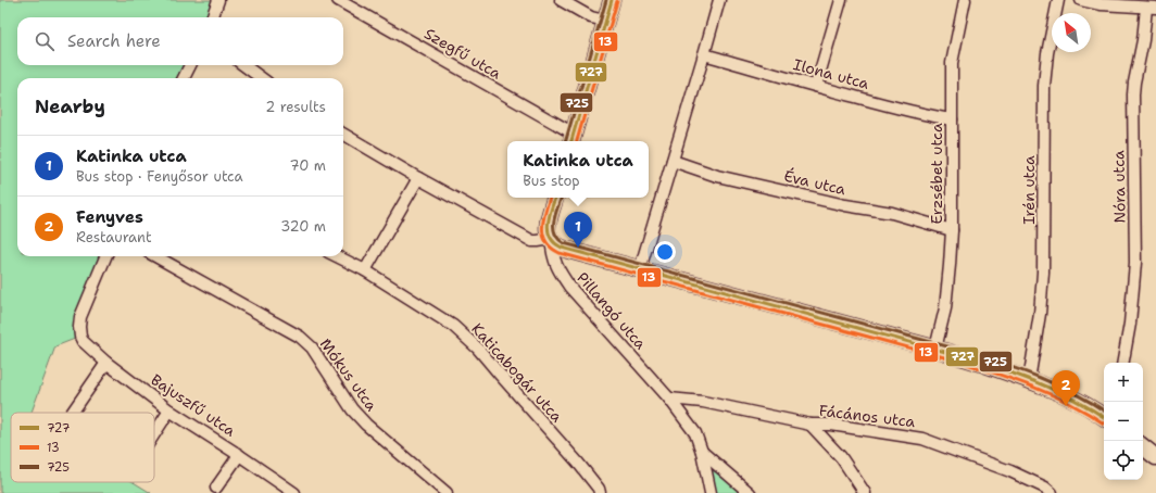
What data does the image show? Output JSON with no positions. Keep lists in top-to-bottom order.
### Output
{
  "streets": {
    "street": [
      "Szegfű utca",
      "Ilona utca",
      "Erzsébet utca",
      "Éva utca",
      "Nóra utca",
      "Irén utca",
      "Pillangó utca",
      "Katicabogár utca",
      "Mókus utca",
      "Bajuszfű utca",
      "Fácános utca"
    ]
  },
  "crossings": [
    ["Ilona utca", "Erzsébet utca"],
    ["Erzsébet utca", "Éva utca"],
    ["Pillangó utca", "Fácános utca"]
  ],
  "lines": ["transit line 727", "transit line 725", "transit line 13"],
  "legend": ["727", "13", "725"],
  "north": "top left",
  "page": {
    "search": "Search here",
    "heading": ["Nearby", "2 results"],
    "list": [
      {
        "mark": "1",
        "name": "Katinka utca",
        "note": "Bus stop · Fenyősor utca",
        "value": "70 m"
      },
      {
        "mark": "2",
        "name": "Fenyves",
        "note": "Restaurant",
        "value": "320 m"
      }
    ],
    "popup": ["Katinka utca", "Bus stop"],
    "pins": ["1", "2"],
    "map_buttons": ["+", "−"]
  }
}
